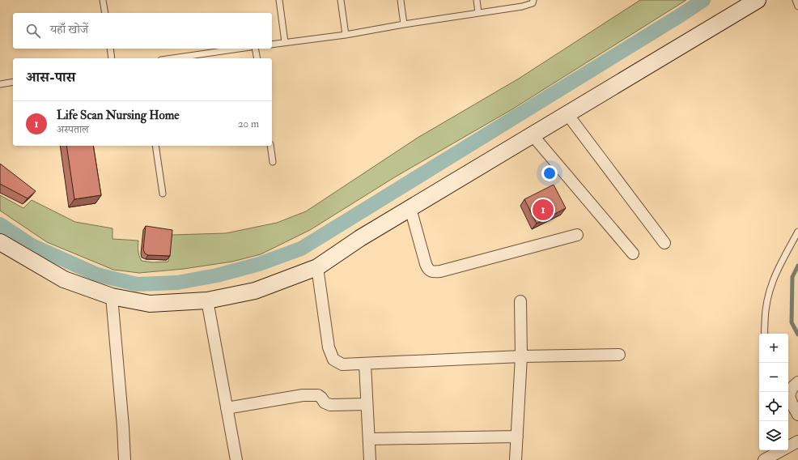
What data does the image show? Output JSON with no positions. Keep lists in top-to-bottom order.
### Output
{
  "page": {
    "search": "यहाँ खोजें",
    "heading": "आस-पास",
    "list": [
      {
        "mark": "1",
        "name": "Life Scan Nursing Home",
        "note": "अस्पताल",
        "value": "20 m"
      }
    ],
    "pins": "1",
    "map_buttons": ["+", "−"]
  }
}
